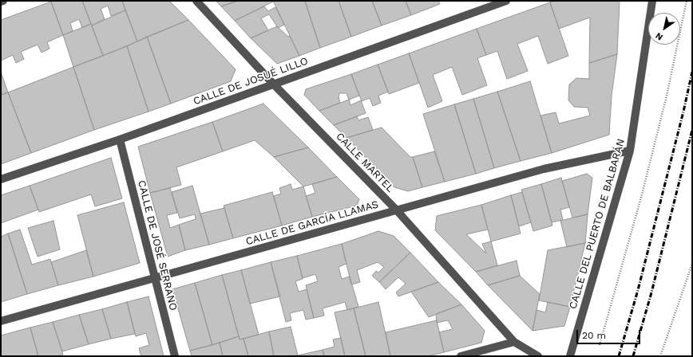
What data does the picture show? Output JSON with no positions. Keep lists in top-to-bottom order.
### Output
{
  "streets": {
    "street": [
      "CALLE DE JOSUÉ LILLO",
      "CALLE MARTEL",
      "CALLE DE GARCÍA LLAMAS",
      "CALLE DEL PUERTO DE BALBARÁN",
      "CALLE DE JOSÉ SERRANO"
    ]
  },
  "crossings": [
    ["CALLE DE JOSUÉ LILLO", "CALLE MARTEL"],
    ["CALLE DE JOSUÉ LILLO", "CALLE DE JOSÉ SERRANO"],
    ["CALLE MARTEL", "CALLE DE GARCÍA LLAMAS"],
    ["CALLE DE GARCÍA LLAMAS", "CALLE DEL PUERTO DE BALBARÁN"],
    ["CALLE DE GARCÍA LLAMAS", "CALLE DE JOSÉ SERRANO"]
  ],
  "scale_bar": "20 m",
  "north": "bottom left"
}
